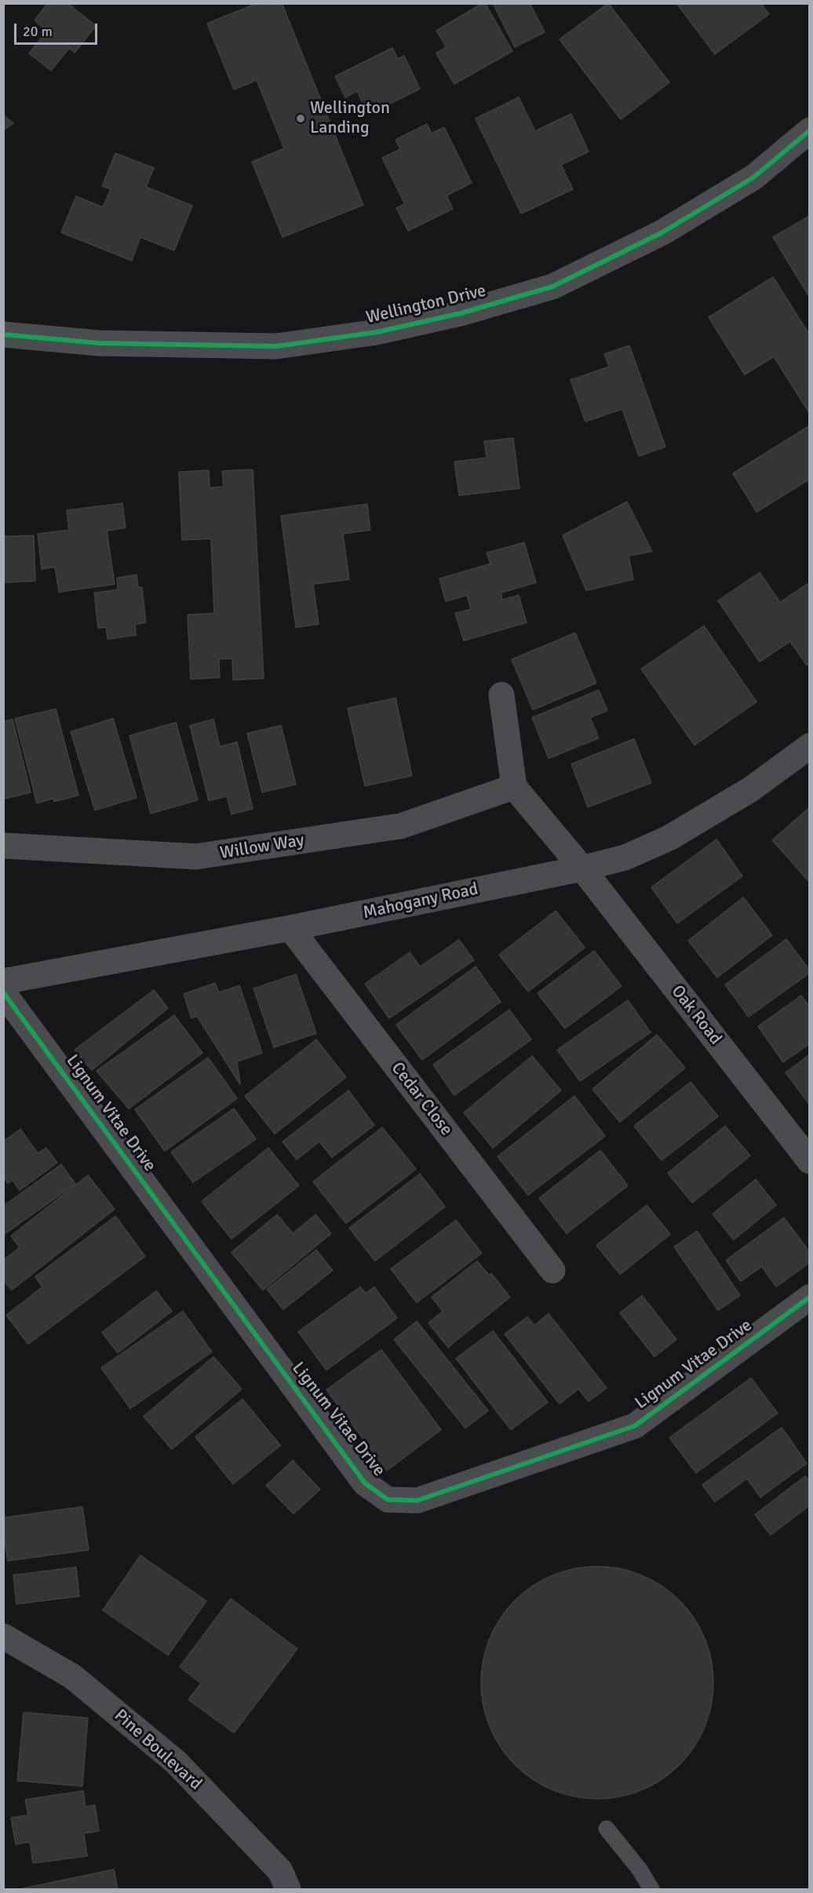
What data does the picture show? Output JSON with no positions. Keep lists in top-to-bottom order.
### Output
{
  "streets": {
    "street": [
      "Wellington Drive",
      "Willow Way",
      "Mahogany Road",
      "Oak Road",
      "Cedar Close",
      "Lignum Vitae Drive",
      "Pine Boulevard"
    ]
  },
  "crossings": [
    ["Mahogany Road", "Oak Road"],
    ["Mahogany Road", "Cedar Close"]
  ],
  "places": ["Wellington Landing"],
  "scale_bar": "20 m"
}
